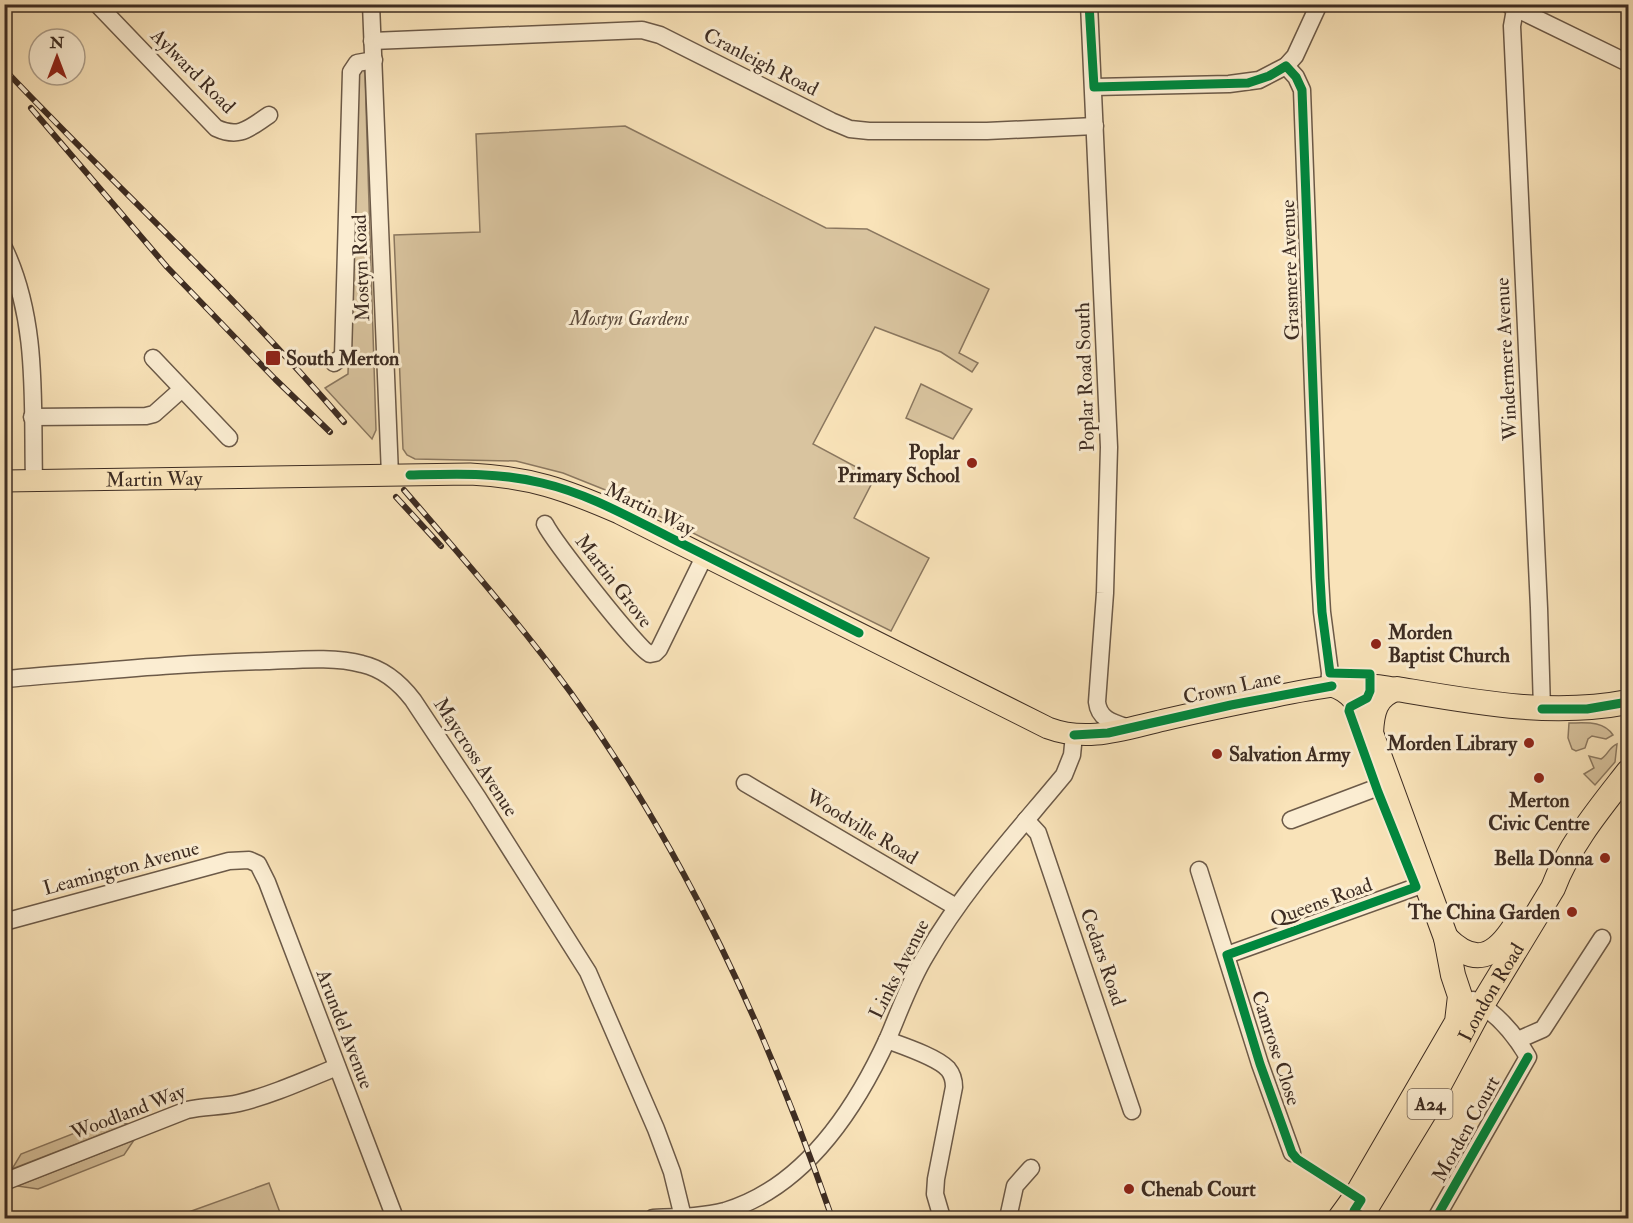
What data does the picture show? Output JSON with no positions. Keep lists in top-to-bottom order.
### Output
{
  "streets": {
    "highway": ["Crown Lane", "London Road", "A24"],
    "main road": ["Martin Way"],
    "street": [
      "Cranleigh Road",
      "Aylward Road",
      "Mostyn Road",
      "Grasmere Avenue",
      "Windermere Avenue",
      "Poplar Road South",
      "Martin Grove",
      "Maycross Avenue",
      "Woodville Road",
      "Leamington Avenue",
      "Queens Road",
      "Cedars Road",
      "Links Avenue",
      "Arundel Avenue",
      "Camrose Close",
      "Woodland Way",
      "Morden Court"
    ]
  },
  "crossings": [
    ["Cranleigh Road", "Mostyn Road"],
    ["Cranleigh Road", "Poplar Road South"],
    ["Mostyn Road", "Martin Way"],
    ["Grasmere Avenue", "Crown Lane"],
    ["Windermere Avenue", "Crown Lane"],
    ["Poplar Road South", "Crown Lane"],
    ["Martin Way", "Martin Grove"],
    ["Martin Way", "Crown Lane"],
    ["Martin Way", "Links Avenue"],
    ["Crown Lane", "Links Avenue"],
    ["Maycross Avenue", "Links Avenue"],
    ["Woodville Road", "Links Avenue"],
    ["Leamington Avenue", "Arundel Avenue"],
    ["Queens Road", "Camrose Close"],
    ["Queens Road", "A24"],
    ["Cedars Road", "Links Avenue"],
    ["London Road", "A24"],
    ["Arundel Avenue", "Woodland Way"]
  ],
  "parks": ["Mostyn Gardens"],
  "places": {
    "transit": ["South Merton"],
    "other": [
      "Poplar Primary School",
      "Morden Baptist Church",
      "Morden Library",
      "Salvation Army",
      "Merton Civic Centre",
      "Bella Donna",
      "The China Garden",
      "Chenab Court"
    ]
  },
  "north": "top"
}
